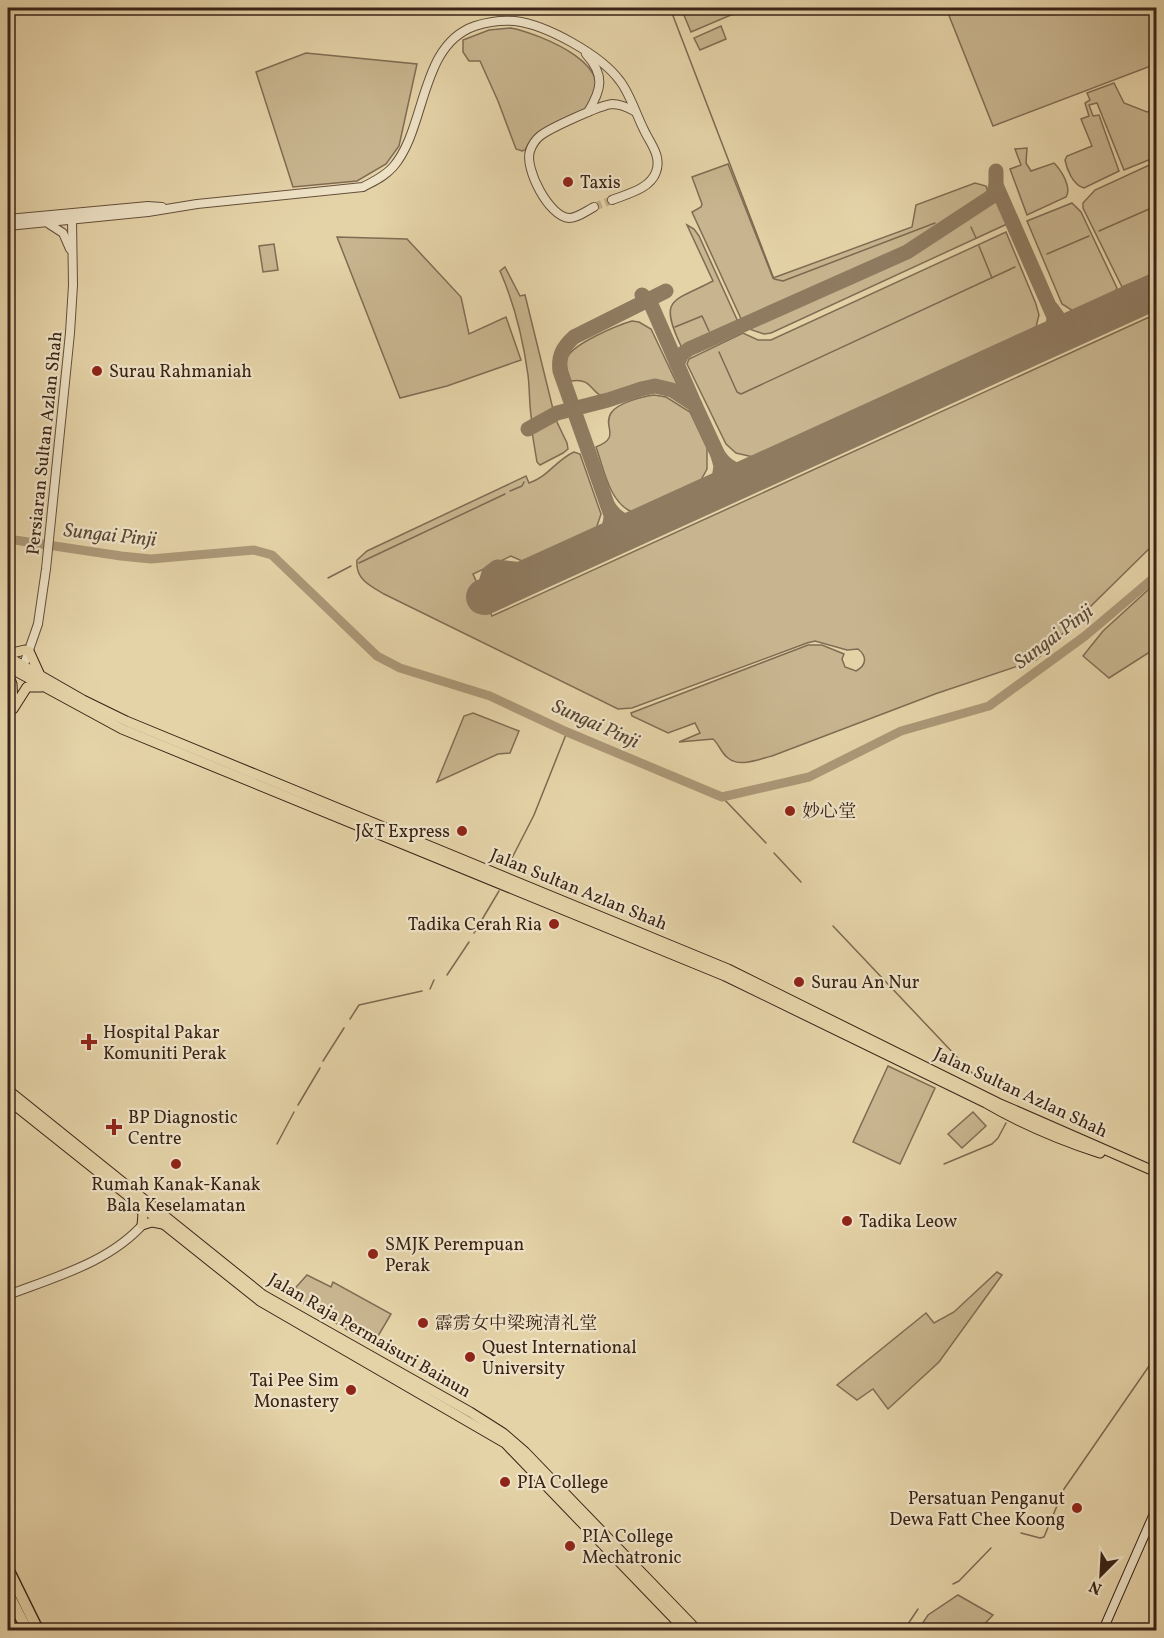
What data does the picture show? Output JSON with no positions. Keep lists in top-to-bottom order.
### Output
{
  "streets": {
    "main road": ["Jalan Sultan Azlan Shah", "Jalan Raja Permaisuri Bainun"],
    "street": ["Persiaran Sultan Azlan Shah"]
  },
  "crossings": [
    ["Persiaran Sultan Azlan Shah", "Jalan Sultan Azlan Shah"]
  ],
  "water": ["Sungai Pinji"],
  "places": {
    "other": [
      "Taxis",
      "Surau Rahmaniah",
      "妙心堂",
      "J&T Express",
      "Tadika Cerah Ria",
      "Surau An Nur",
      "Rumah Kanak-Kanak Bala Keselamatan",
      "Tadika Leow",
      "SMJK Perempuan Perak",
      "霹雳女中梁琬清礼堂",
      "Quest International University",
      "Tai Pee Sim Monastery",
      "PIA College",
      "Persatuan Penganut Dewa Fatt Chee Koong",
      "PIA College Mechatronic"
    ],
    "health": ["Hospital Pakar Komuniti Perak", "BP Diagnostic Centre"]
  },
  "north": "bottom left"
}
